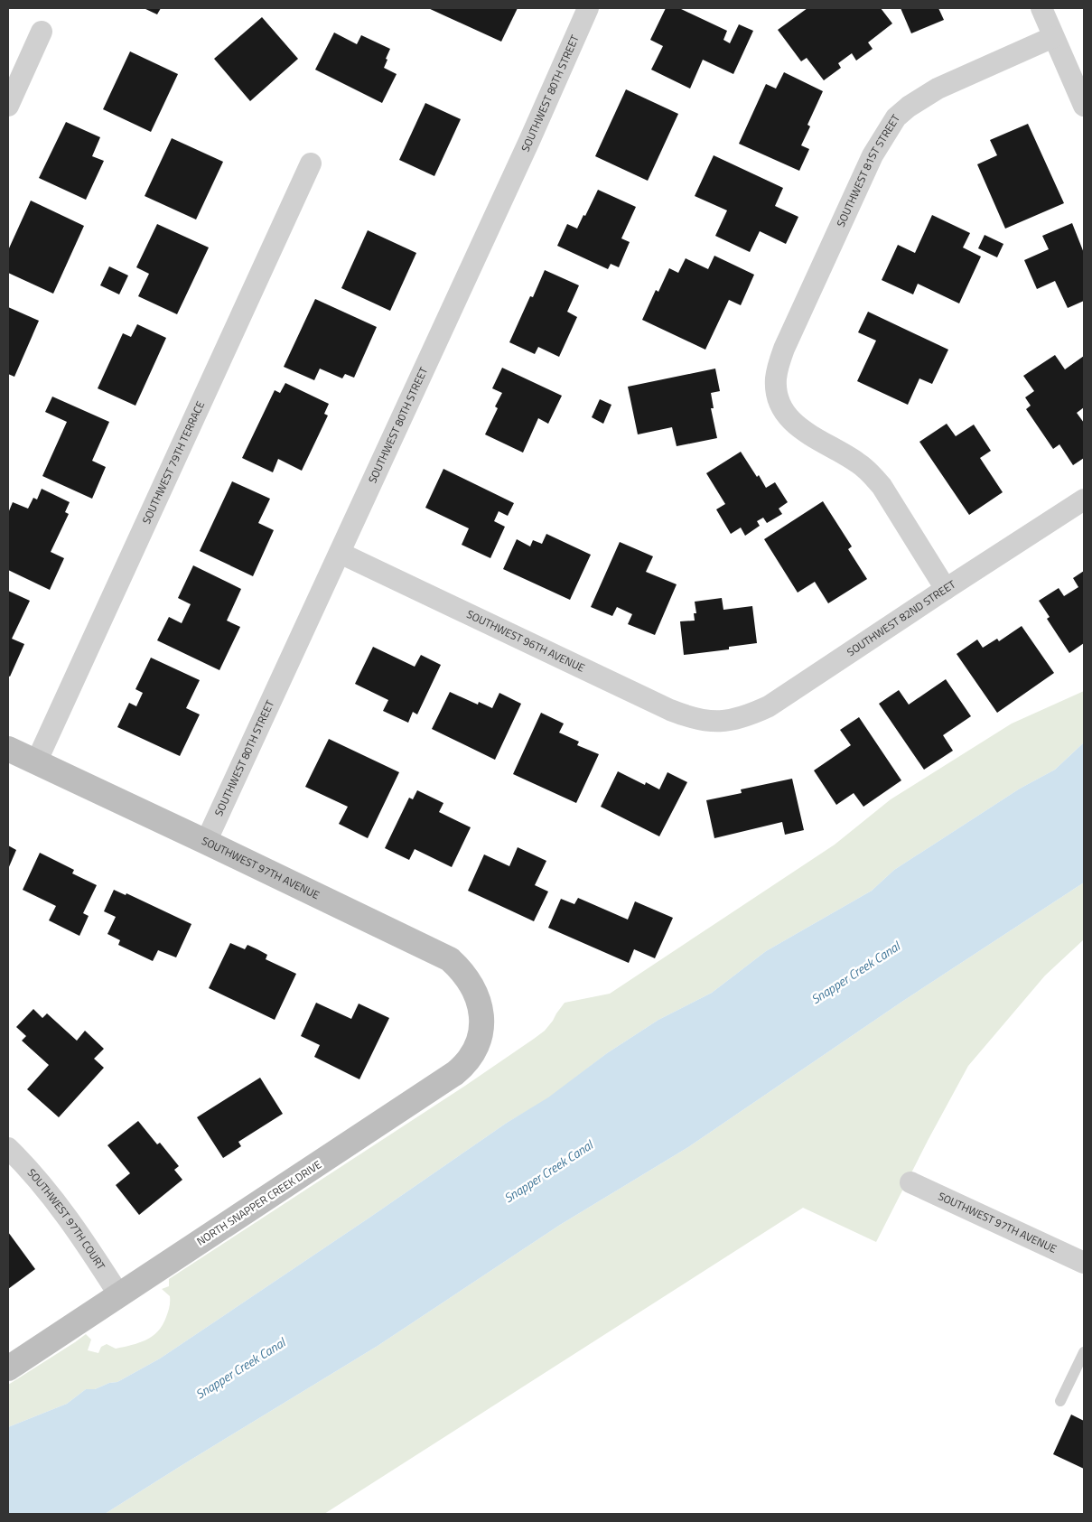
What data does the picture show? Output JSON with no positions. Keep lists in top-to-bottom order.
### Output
{
  "streets": {
    "street": [
      "SOUTHWEST 80TH STREET",
      "SOUTHWEST 81ST STREET",
      "SOUTHWEST 79TH TERRACE",
      "SOUTHWEST 82ND STREET",
      "SOUTHWEST 96TH AVENUE",
      "SOUTHWEST 97TH AVENUE",
      "NORTH SNAPPER CREEK DRIVE",
      "SOUTHWEST 97TH COURT"
    ]
  },
  "crossings": [
    ["SOUTHWEST 80TH STREET", "SOUTHWEST 96TH AVENUE"],
    ["SOUTHWEST 80TH STREET", "SOUTHWEST 97TH AVENUE"],
    ["SOUTHWEST 81ST STREET", "SOUTHWEST 82ND STREET"],
    ["SOUTHWEST 79TH TERRACE", "SOUTHWEST 97TH AVENUE"],
    ["SOUTHWEST 82ND STREET", "SOUTHWEST 96TH AVENUE"],
    ["SOUTHWEST 97TH AVENUE", "NORTH SNAPPER CREEK DRIVE"],
    ["NORTH SNAPPER CREEK DRIVE", "SOUTHWEST 97TH COURT"]
  ],
  "water": ["Snapper Creek Canal"]
}
